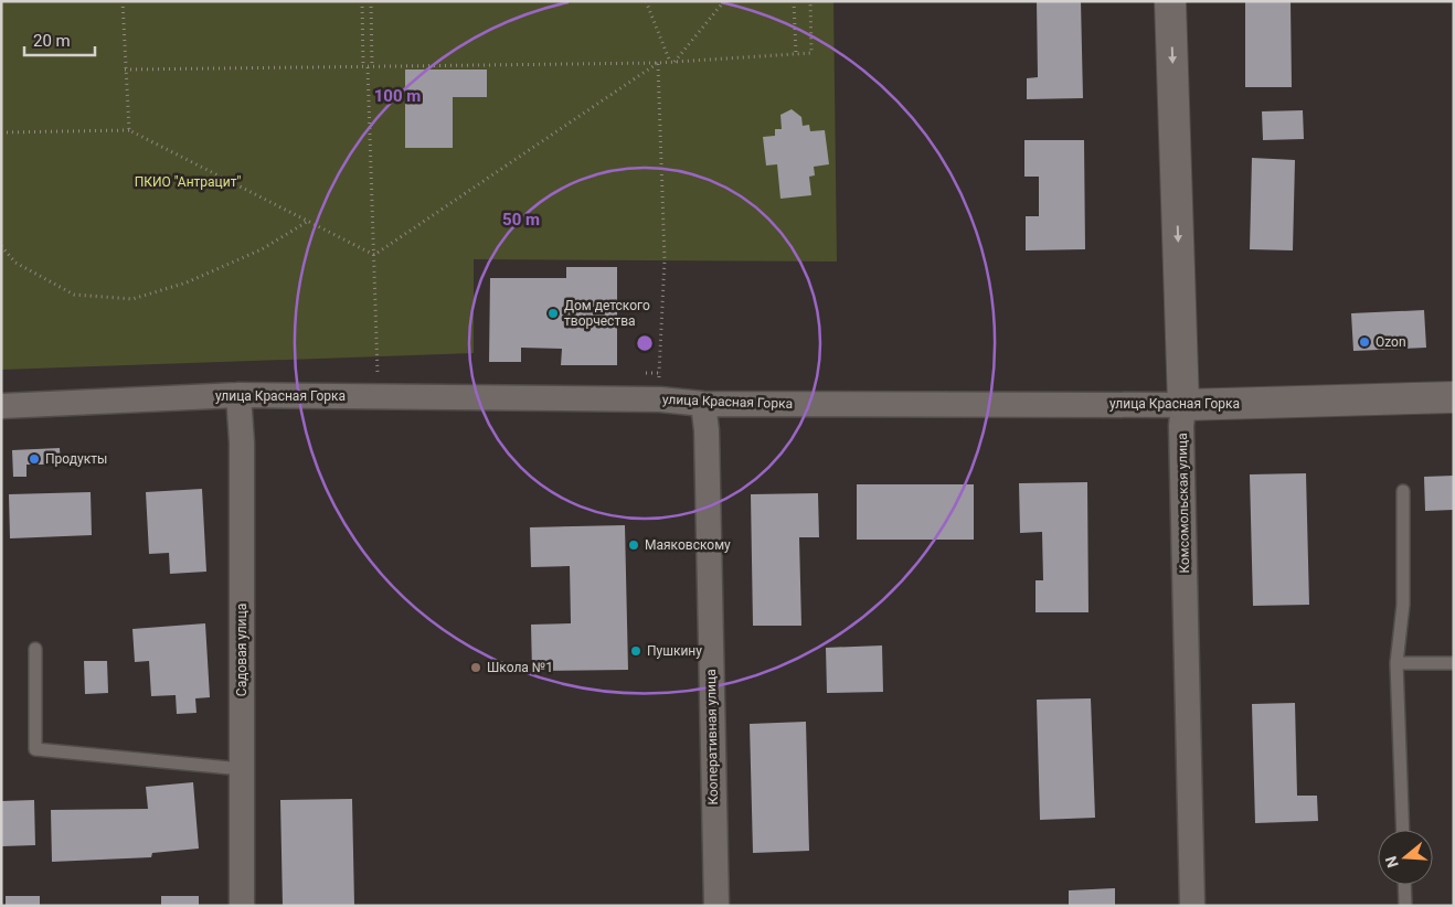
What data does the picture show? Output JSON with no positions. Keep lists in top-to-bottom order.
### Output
{
  "streets": {
    "street": [
      "улица Красная Горка",
      "Комсомольская улица",
      "Садовая улица",
      "Кооперативная улица"
    ]
  },
  "crossings": [
    ["улица Красная Горка", "Комсомольская улица"],
    ["улица Красная Горка", "Садовая улица"],
    ["улица Красная Горка", "Кооперативная улица"]
  ],
  "one_way": ["Комсомольская улица"],
  "parks": ["ПКИО \"Антрацит\""],
  "places": [
    "Дом детского творчества",
    "Ozon",
    "Продукты",
    "Маяковскому",
    "Пушкину",
    "Школа №1"
  ],
  "scale_bar": "20 m",
  "north": "left",
  "rings": ["100 m", "50 m"]
}
